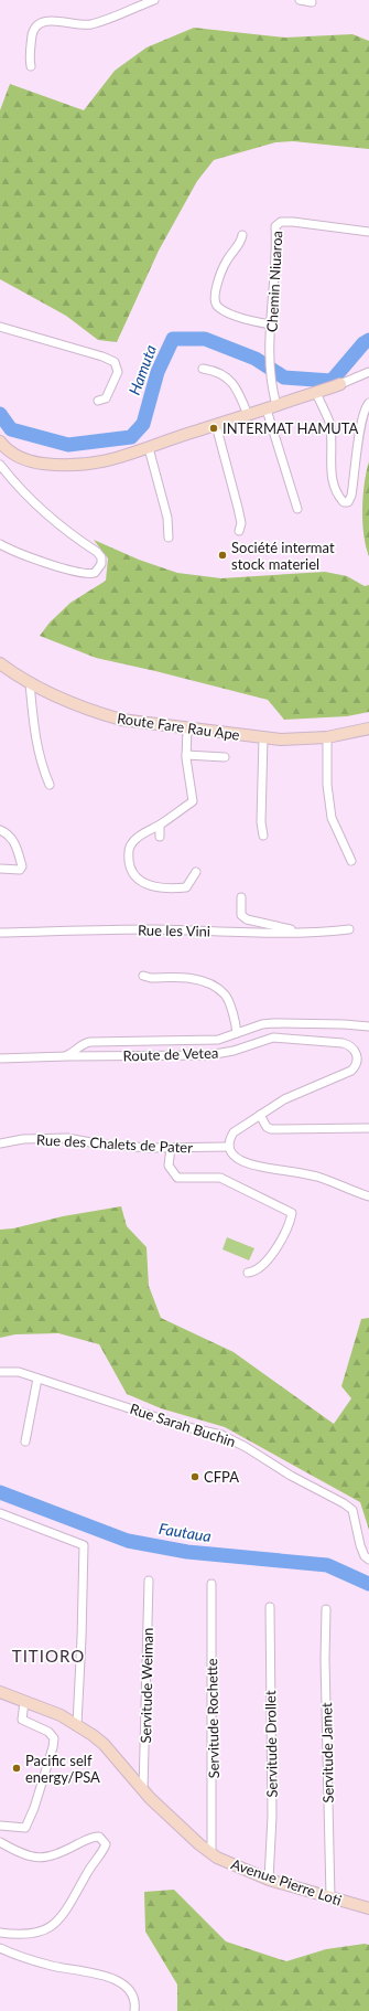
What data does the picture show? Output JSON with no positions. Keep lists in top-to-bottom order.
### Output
{
  "streets": {
    "main road": ["Route Fare Rau Ape", "Avenue Pierre Loti"],
    "street": [
      "Chemin Niuaroa",
      "Rue les Vini",
      "Route de Vetea",
      "Rue des Chalets de Pater",
      "Rue Sarah Buchin",
      "Servitude Weiman",
      "Servitude Rochette",
      "Servitude Drollet",
      "Servitude Jamet"
    ]
  },
  "crossings": [
    ["Route de Vetea", "Rue des Chalets de Pater"],
    ["Servitude Weiman", "Avenue Pierre Loti"],
    ["Servitude Rochette", "Avenue Pierre Loti"],
    ["Servitude Drollet", "Avenue Pierre Loti"],
    ["Servitude Jamet", "Avenue Pierre Loti"]
  ],
  "districts": ["TITIORO"],
  "water": ["Hamuta", "Fautaua"],
  "places": [
    "INTERMAT HAMUTA",
    "Société intermat stock materiel",
    "CFPA",
    "Pacific self energy/PSA"
  ]
}
